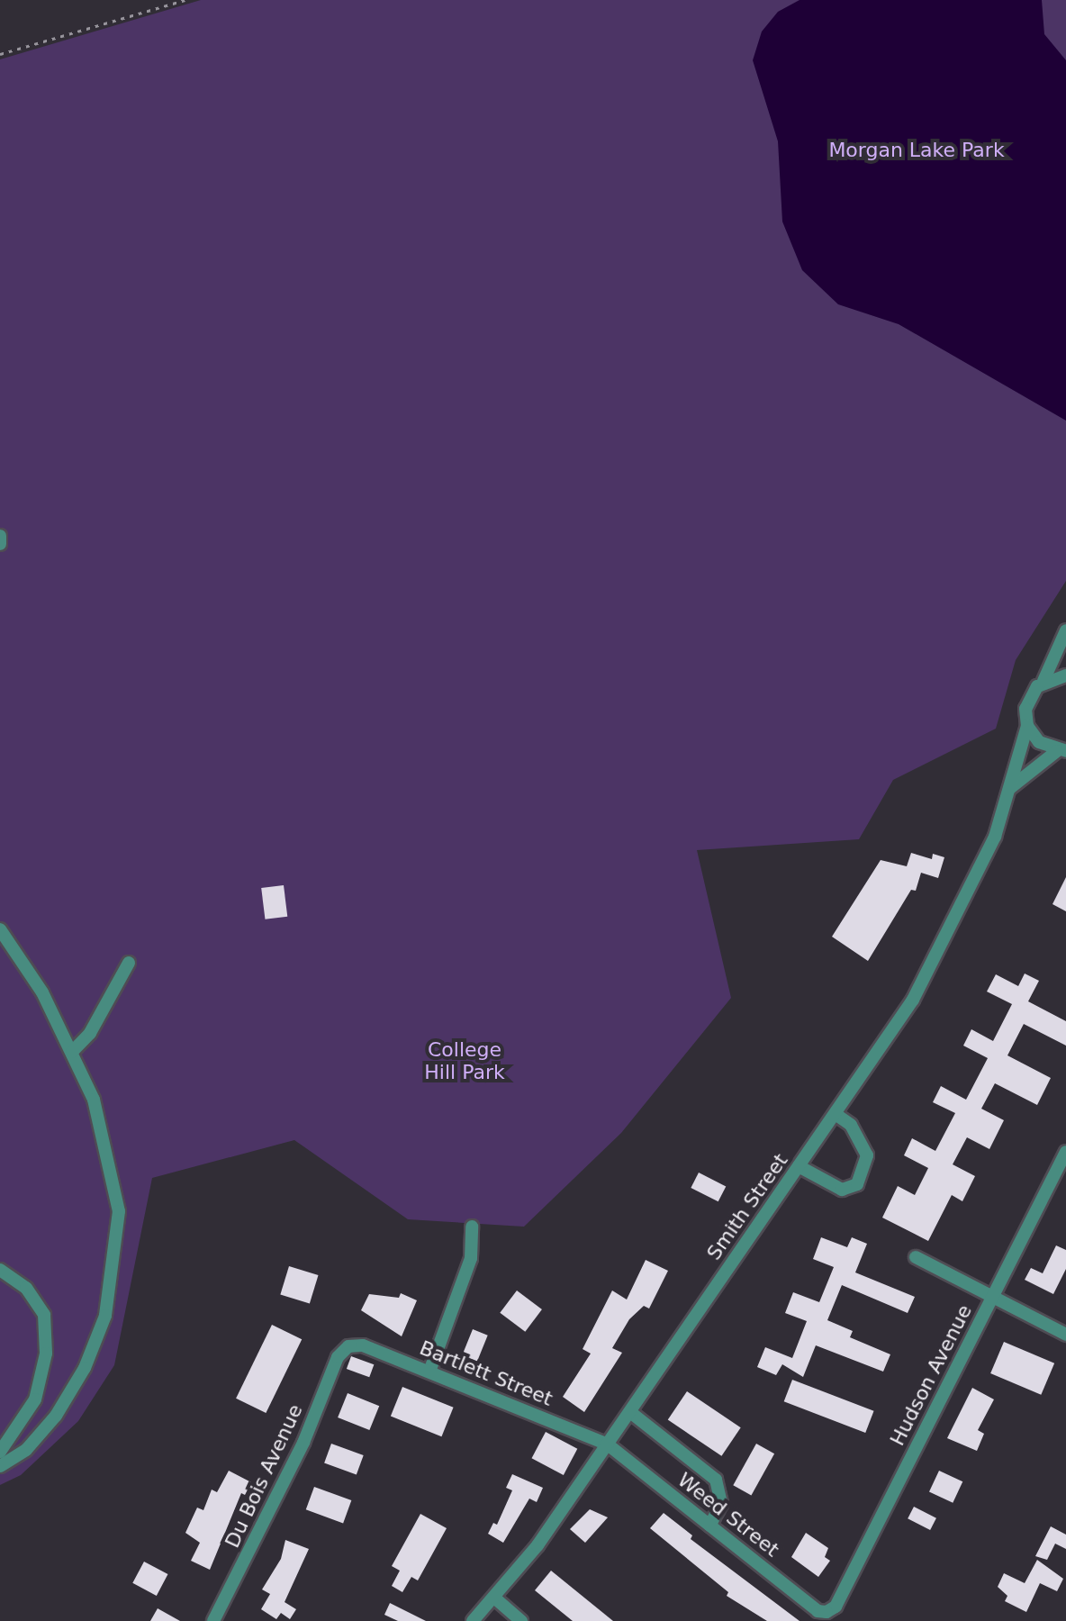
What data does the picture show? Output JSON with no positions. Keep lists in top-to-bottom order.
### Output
{
  "streets": {
    "street": [
      "Smith Street",
      "Bartlett Street",
      "Hudson Avenue",
      "Du Bois Avenue",
      "Weed Street"
    ]
  },
  "crossings": [
    ["Smith Street", "Bartlett Street"],
    ["Smith Street", "Weed Street"],
    ["Bartlett Street", "Du Bois Avenue"],
    ["Bartlett Street", "Weed Street"],
    ["Hudson Avenue", "Weed Street"]
  ],
  "parks": ["Morgan Lake Park", "College Hill Park"]
}
